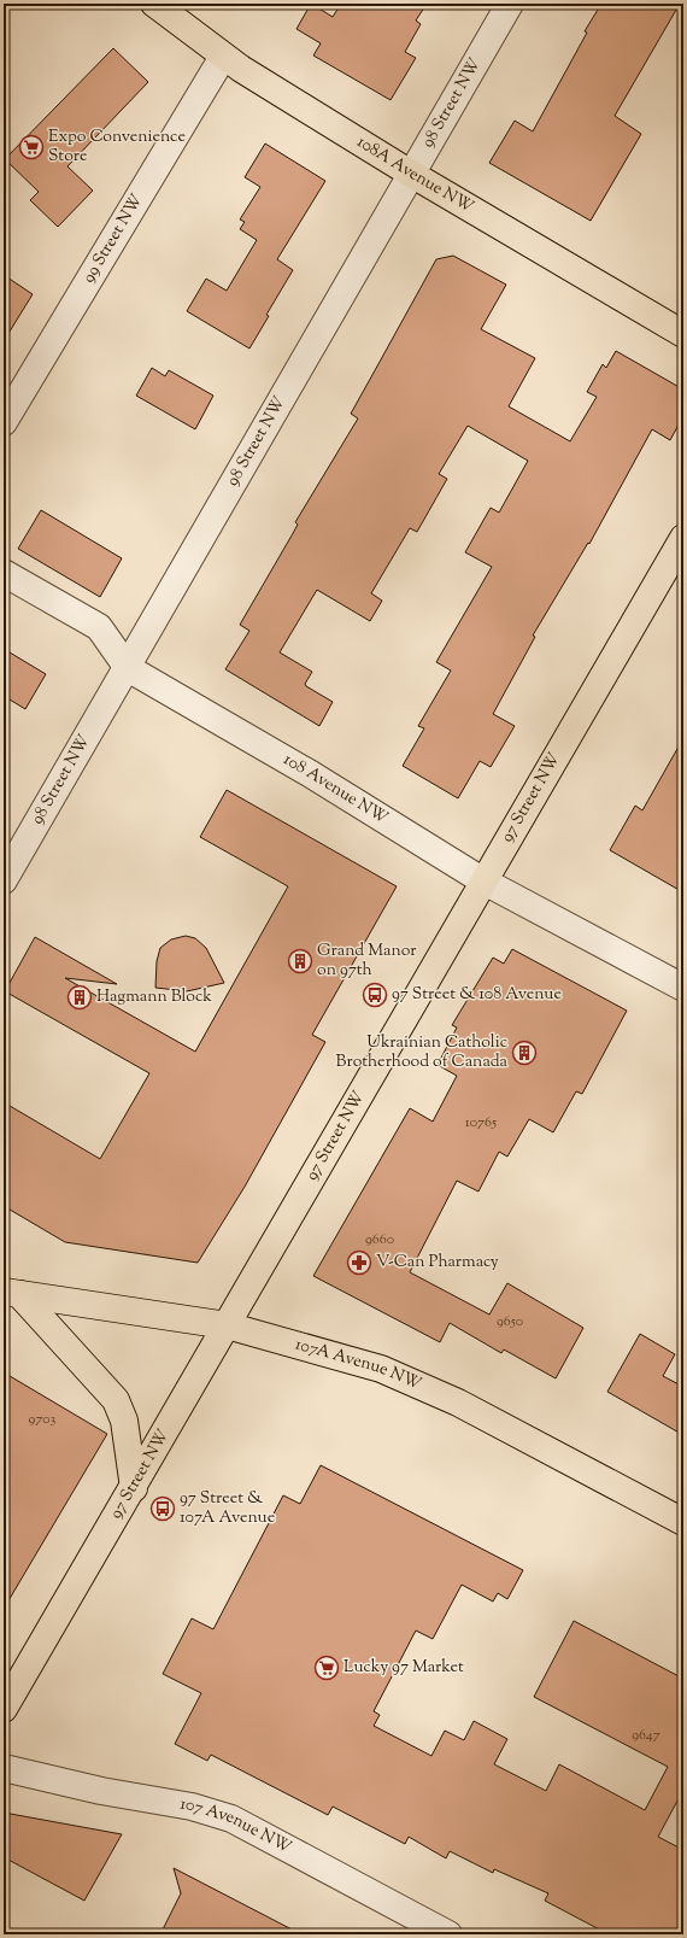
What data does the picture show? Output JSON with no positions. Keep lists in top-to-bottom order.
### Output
{
  "streets": {
    "main road": ["108A Avenue NW", "97 Street NW", "107A Avenue NW"],
    "street": [
      "98 Street NW",
      "99 Street NW",
      "108 Avenue NW",
      "107 Avenue NW"
    ]
  },
  "crossings": [
    ["98 Street NW", "108A Avenue NW"],
    ["98 Street NW", "108 Avenue NW"],
    ["108A Avenue NW", "99 Street NW"],
    ["108 Avenue NW", "97 Street NW"],
    ["97 Street NW", "107A Avenue NW"]
  ],
  "places": {
    "supermarket": ["Expo Convenience Store", "Lucky 97 Market"],
    "building": ["Grand Manor on 97th", "Hagmann Block", "Ukrainian Catholic Brotherhood of Canada"],
    "bus stop": ["97 Street & 108 Avenue", "97 Street & 107A Avenue"],
    "pharmacy": ["V-Can Pharmacy"]
  },
  "house_numbers": [
    "10765",
    "9660",
    "9650",
    "9703",
    "9647"
  ]
}
